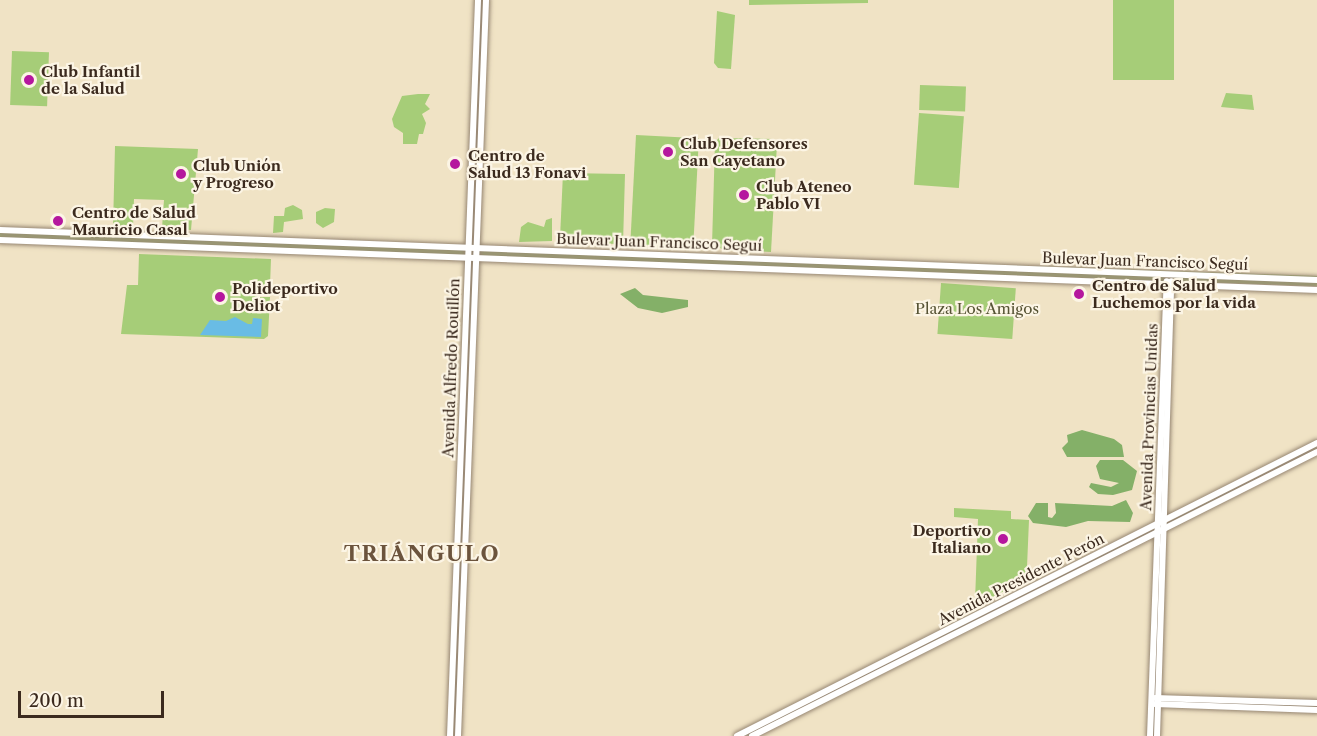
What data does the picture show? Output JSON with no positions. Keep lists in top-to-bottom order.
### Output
{
  "streets": {
    "main road": [
      "Bulevar Juan Francisco Seguí",
      "Avenida Alfredo Rouillón",
      "Avenida Provincias Unidas",
      "Avenida Presidente Perón"
    ]
  },
  "crossings": [
    ["Bulevar Juan Francisco Seguí", "Avenida Alfredo Rouillón"],
    ["Bulevar Juan Francisco Seguí", "Avenida Provincias Unidas"],
    ["Avenida Provincias Unidas", "Avenida Presidente Perón"]
  ],
  "districts": ["TRIÁNGULO"],
  "parks": ["Plaza Los Amigos"],
  "places": [
    "Club Infantil de la Salud",
    "Club Defensores San Cayetano",
    "Centro de Salud 13 Fonavi",
    "Club Unión y Progreso",
    "Club Ateneo Pablo VI",
    "Centro de Salud Mauricio Casal",
    "Centro de Salud Luchemos por la vida",
    "Polideportivo Deliot",
    "Deportivo Italiano"
  ],
  "scale_bar": "200 m"
}
